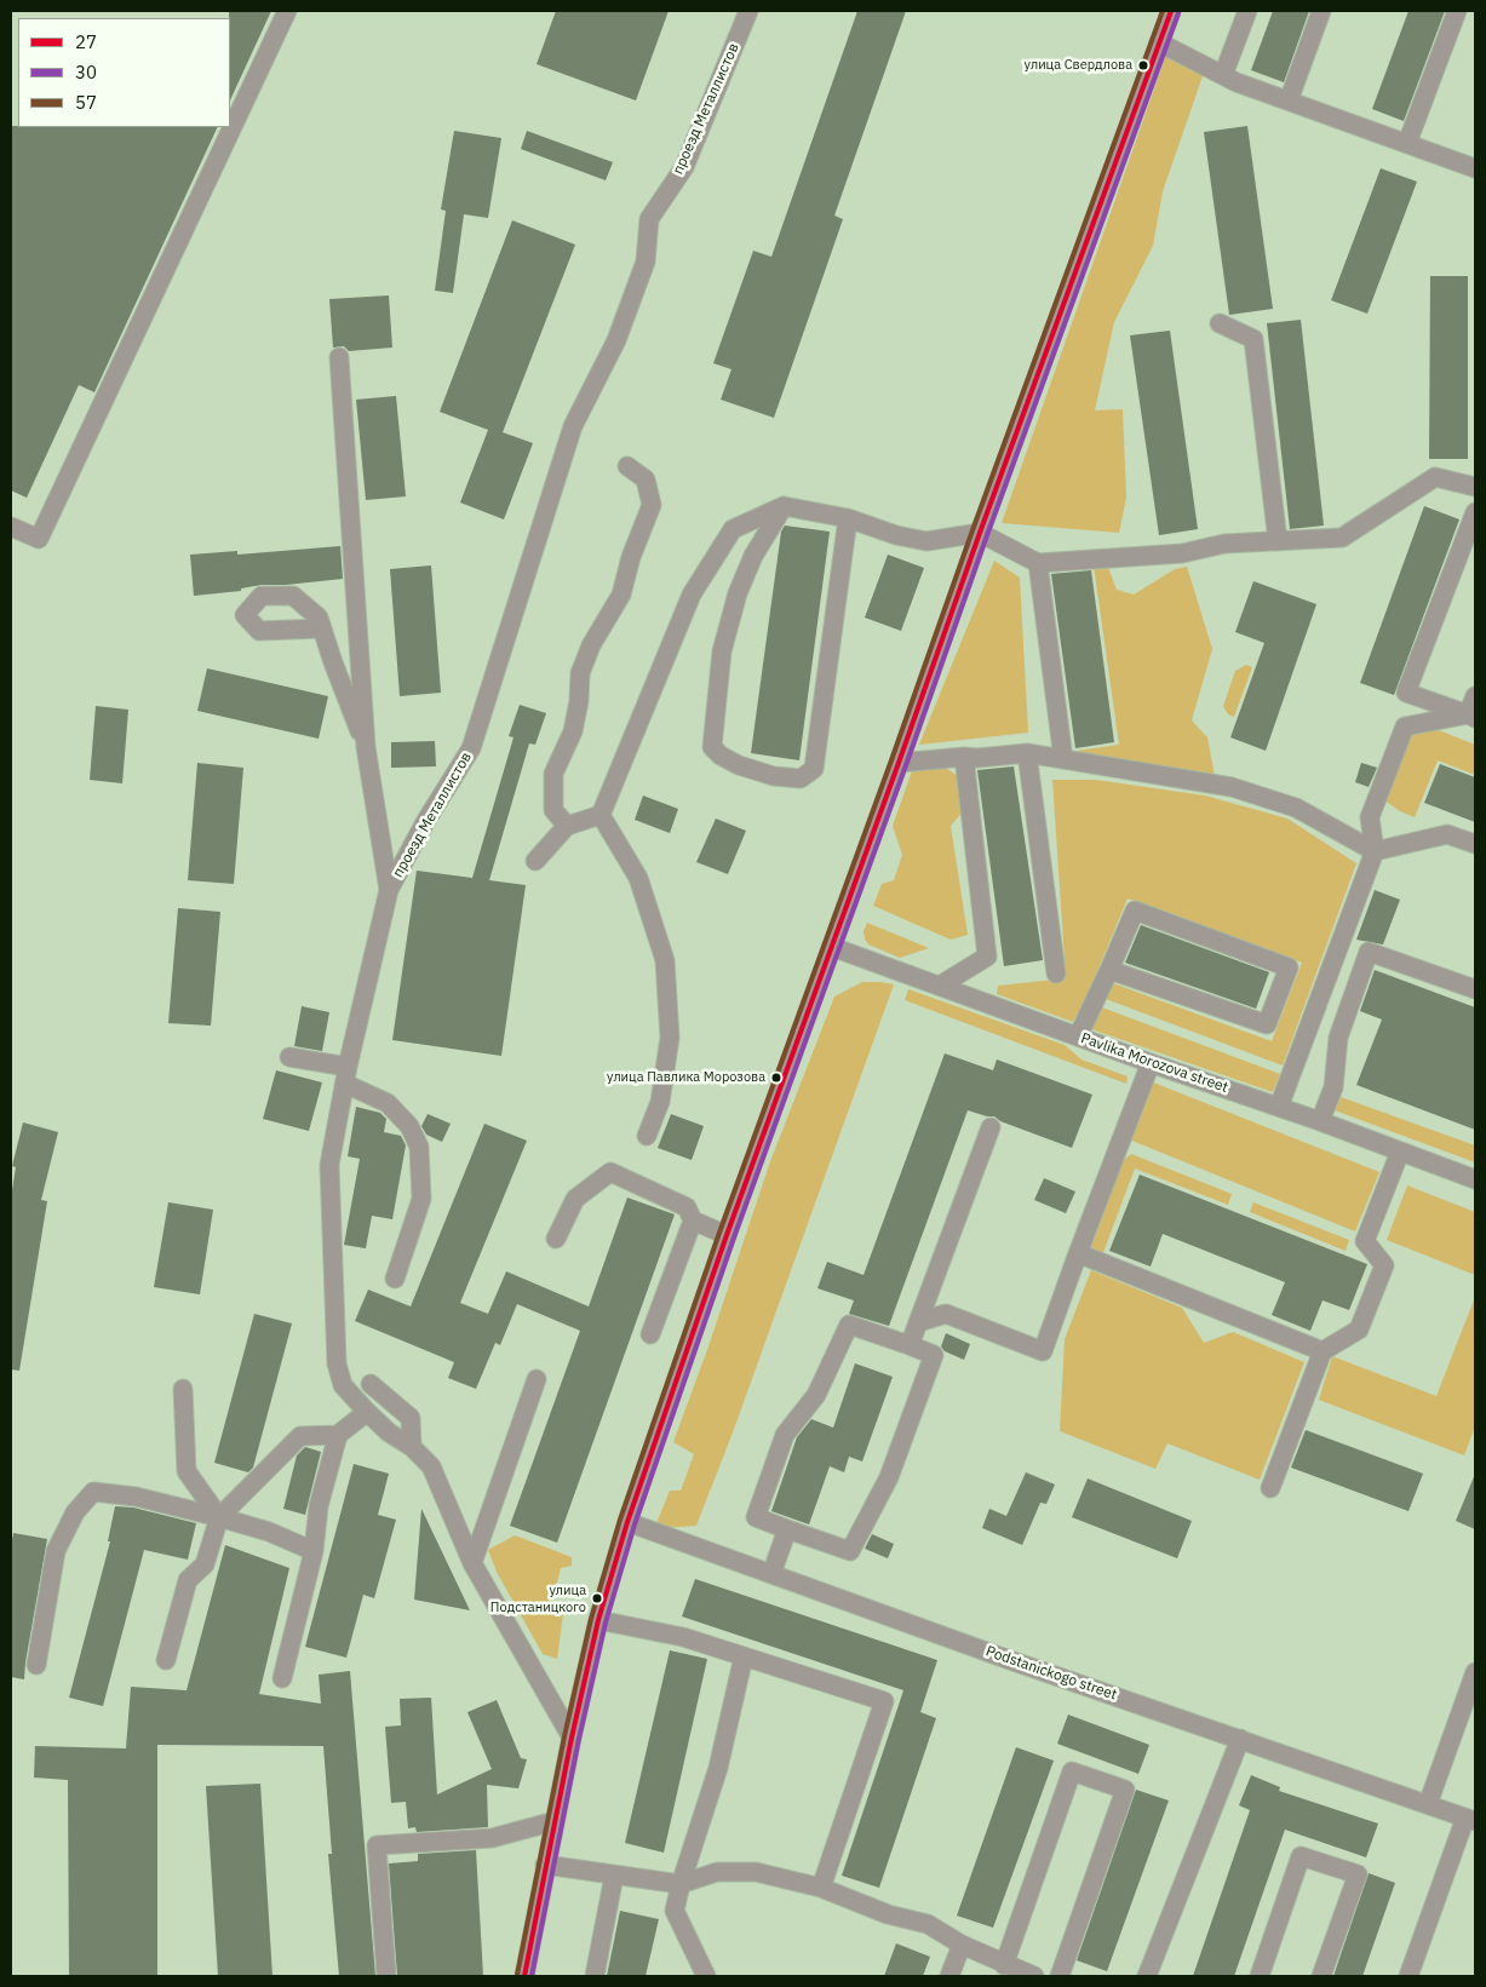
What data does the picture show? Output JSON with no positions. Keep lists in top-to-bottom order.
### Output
{
  "streets": {
    "street": ["проезд Металлистов", "Pavlika Morozova street", "Podstanickogo street"]
  },
  "places": ["улица Свердлова", "улица Павлика Морозова", "улица Подстаницкого"],
  "lines": ["transit line 27", "transit line 57", "transit line 30"],
  "legend": ["27", "30", "57"]
}
